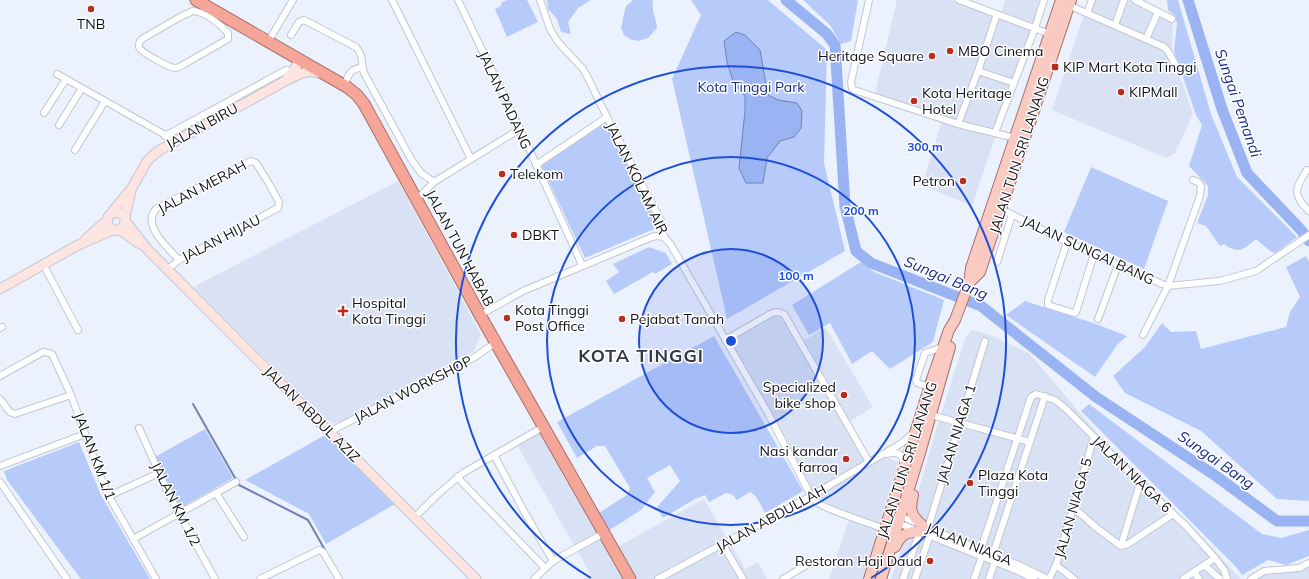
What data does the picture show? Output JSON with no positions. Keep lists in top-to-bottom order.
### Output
{
  "streets": {
    "highway": ["JALAN TUN HABAB"],
    "main road": ["JALAN TUN SRI LANANG"],
    "street": [
      "JALAN PADANG",
      "JALAN BIRU",
      "JALAN KOLAM AIR",
      "JALAN MERAH",
      "JALAN HIJAU",
      "JALAN SUNGAI BANG",
      "JALAN WORKSHOP",
      "JALAN ABDUL AZIZ",
      "JALAN NIAGA 1",
      "JALAN KM 1/1",
      "JALAN NIAGA 6",
      "JALAN KM 1/2",
      "JALAN NIAGA 5",
      "JALAN ABDULLAH",
      "JALAN NIAGA"
    ]
  },
  "crossings": [
    ["JALAN BIRU", "JALAN TUN HABAB"],
    ["JALAN TUN SRI LANANG", "JALAN KOLAM AIR"],
    ["JALAN TUN SRI LANANG", "JALAN SUNGAI BANG"],
    ["JALAN TUN SRI LANANG", "JALAN ABDULLAH"],
    ["JALAN TUN SRI LANANG", "JALAN NIAGA"],
    ["JALAN KOLAM AIR", "JALAN ABDULLAH"],
    ["JALAN KOLAM AIR", "JALAN NIAGA"],
    ["JALAN MERAH", "JALAN HIJAU"],
    ["JALAN HIJAU", "JALAN ABDUL AZIZ"],
    ["JALAN TUN HABAB", "JALAN WORKSHOP"],
    ["JALAN WORKSHOP", "JALAN ABDUL AZIZ"],
    ["JALAN NIAGA 1", "JALAN NIAGA"],
    ["JALAN NIAGA 6", "JALAN NIAGA 5"],
    ["JALAN NIAGA 5", "JALAN NIAGA"]
  ],
  "districts": ["KOTA TINGGI"],
  "water": ["Sungai Pemandi", "Sungai Bang"],
  "parks": ["Kota Tinggi Park"],
  "places": {
    "other": [
      "TNB",
      "MBO Cinema",
      "Heritage Square",
      "KIPMall",
      "Kota Heritage Hotel",
      "Telekom",
      "Petron",
      "DBKT",
      "Kota Tinggi Post Office",
      "Pejabat Tanah",
      "Specialized bike shop",
      "Nasi kandar farroq",
      "Plaza Kota Tinggi",
      "Restoran Haji Daud"
    ],
    "transit": ["KIP Mart Kota Tinggi"],
    "health": ["Hospital Kota Tinggi"]
  },
  "rings": ["300 m", "200 m", "100 m"]
}
